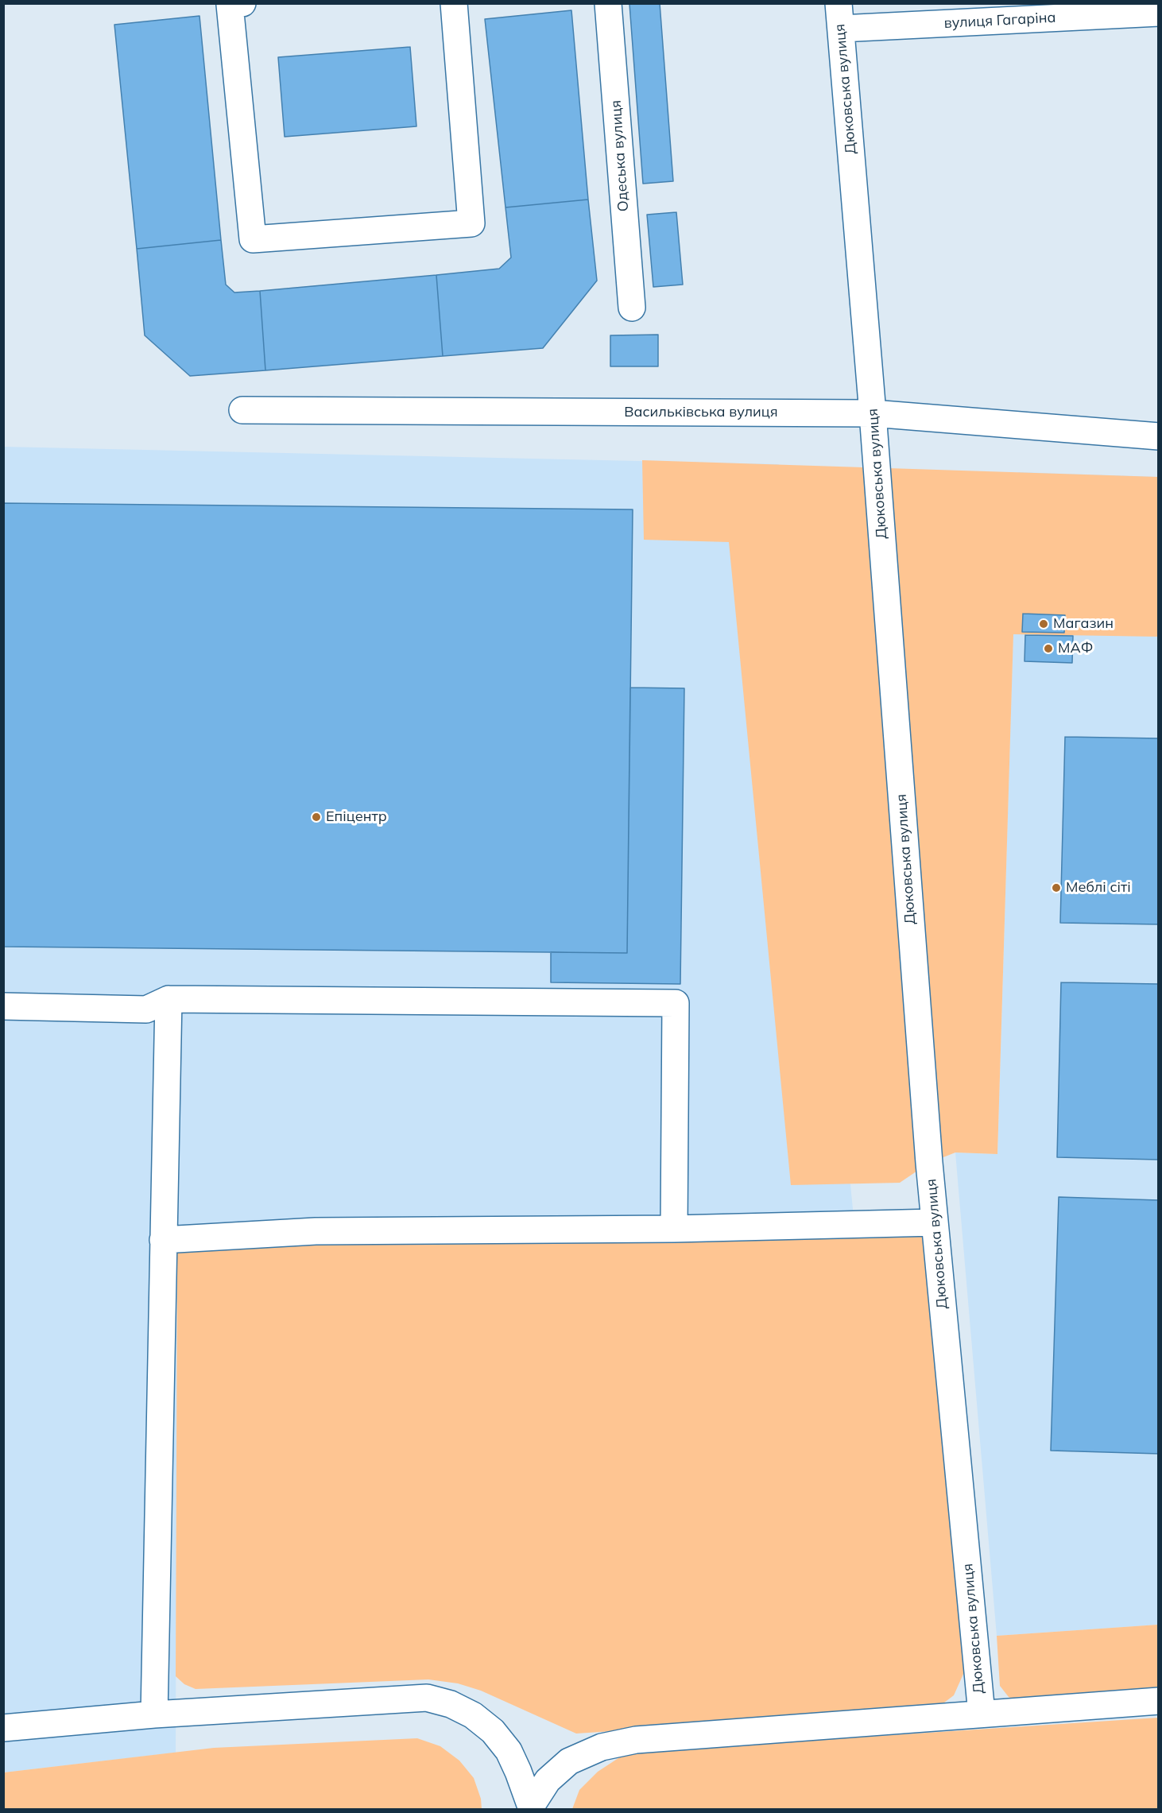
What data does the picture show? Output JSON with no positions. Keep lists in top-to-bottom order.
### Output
{
  "streets": {
    "street": [
      "вулиця Гагаріна",
      "Дюковська вулиця",
      "Одеська вулиця",
      "Васильківська вулиця"
    ]
  },
  "crossings": [
    ["вулиця Гагаріна", "Дюковська вулиця"],
    ["Дюковська вулиця", "Васильківська вулиця"]
  ],
  "places": [
    "Магазин",
    "МАФ",
    "Епіцентр",
    "Меблі сіті"
  ]
}
